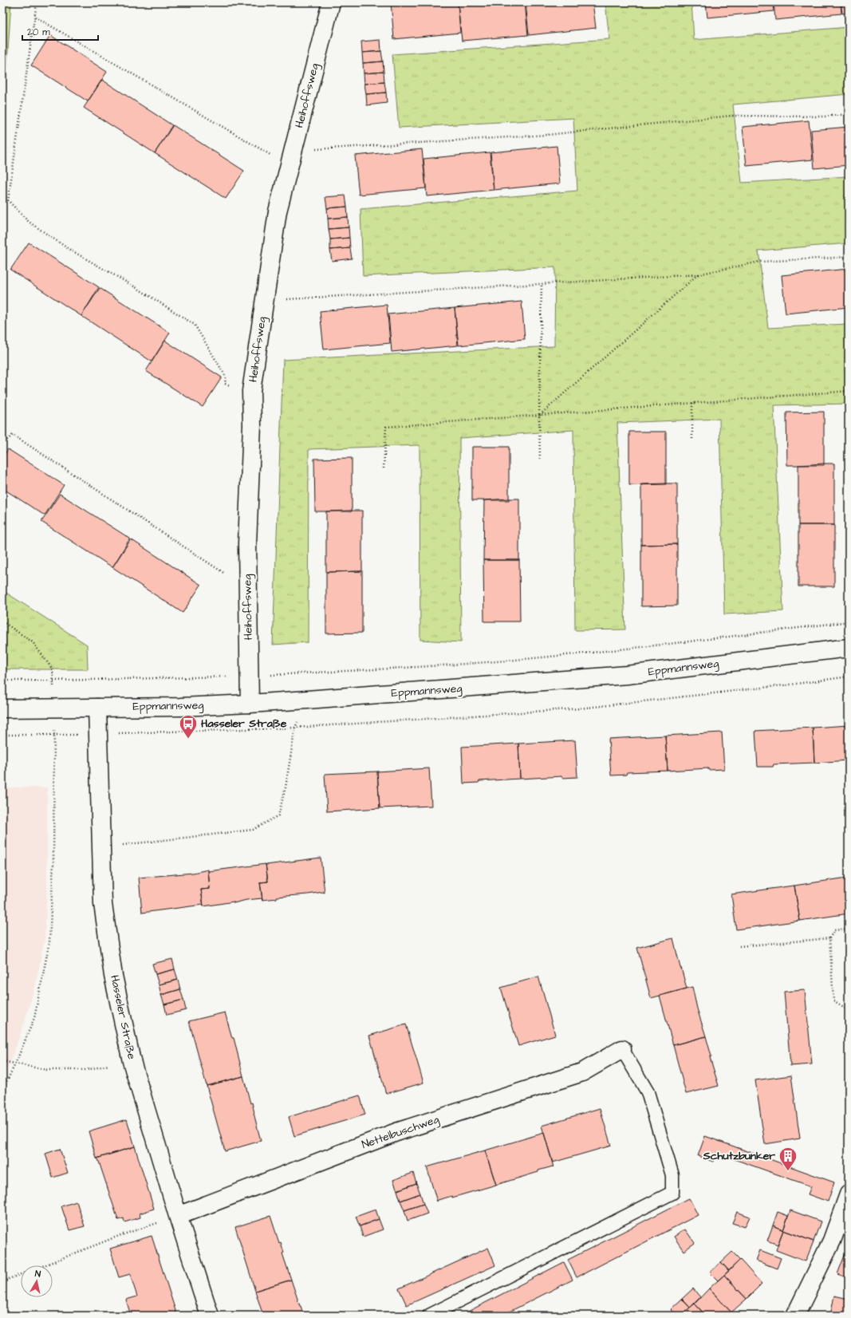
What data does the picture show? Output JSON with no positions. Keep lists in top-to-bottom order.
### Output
{
  "streets": {
    "street": [
      "Heihoffsweg",
      "Eppmannsweg",
      "Hasseler Straße",
      "Nettelbuschweg"
    ]
  },
  "crossings": [
    ["Heihoffsweg", "Eppmannsweg"],
    ["Eppmannsweg", "Hasseler Straße"],
    ["Hasseler Straße", "Nettelbuschweg"]
  ],
  "places": {
    "bus stop": ["Hasseler Straße"],
    "building": ["Schutzbunker"]
  },
  "scale_bar": "20 m",
  "north": "top"
}
